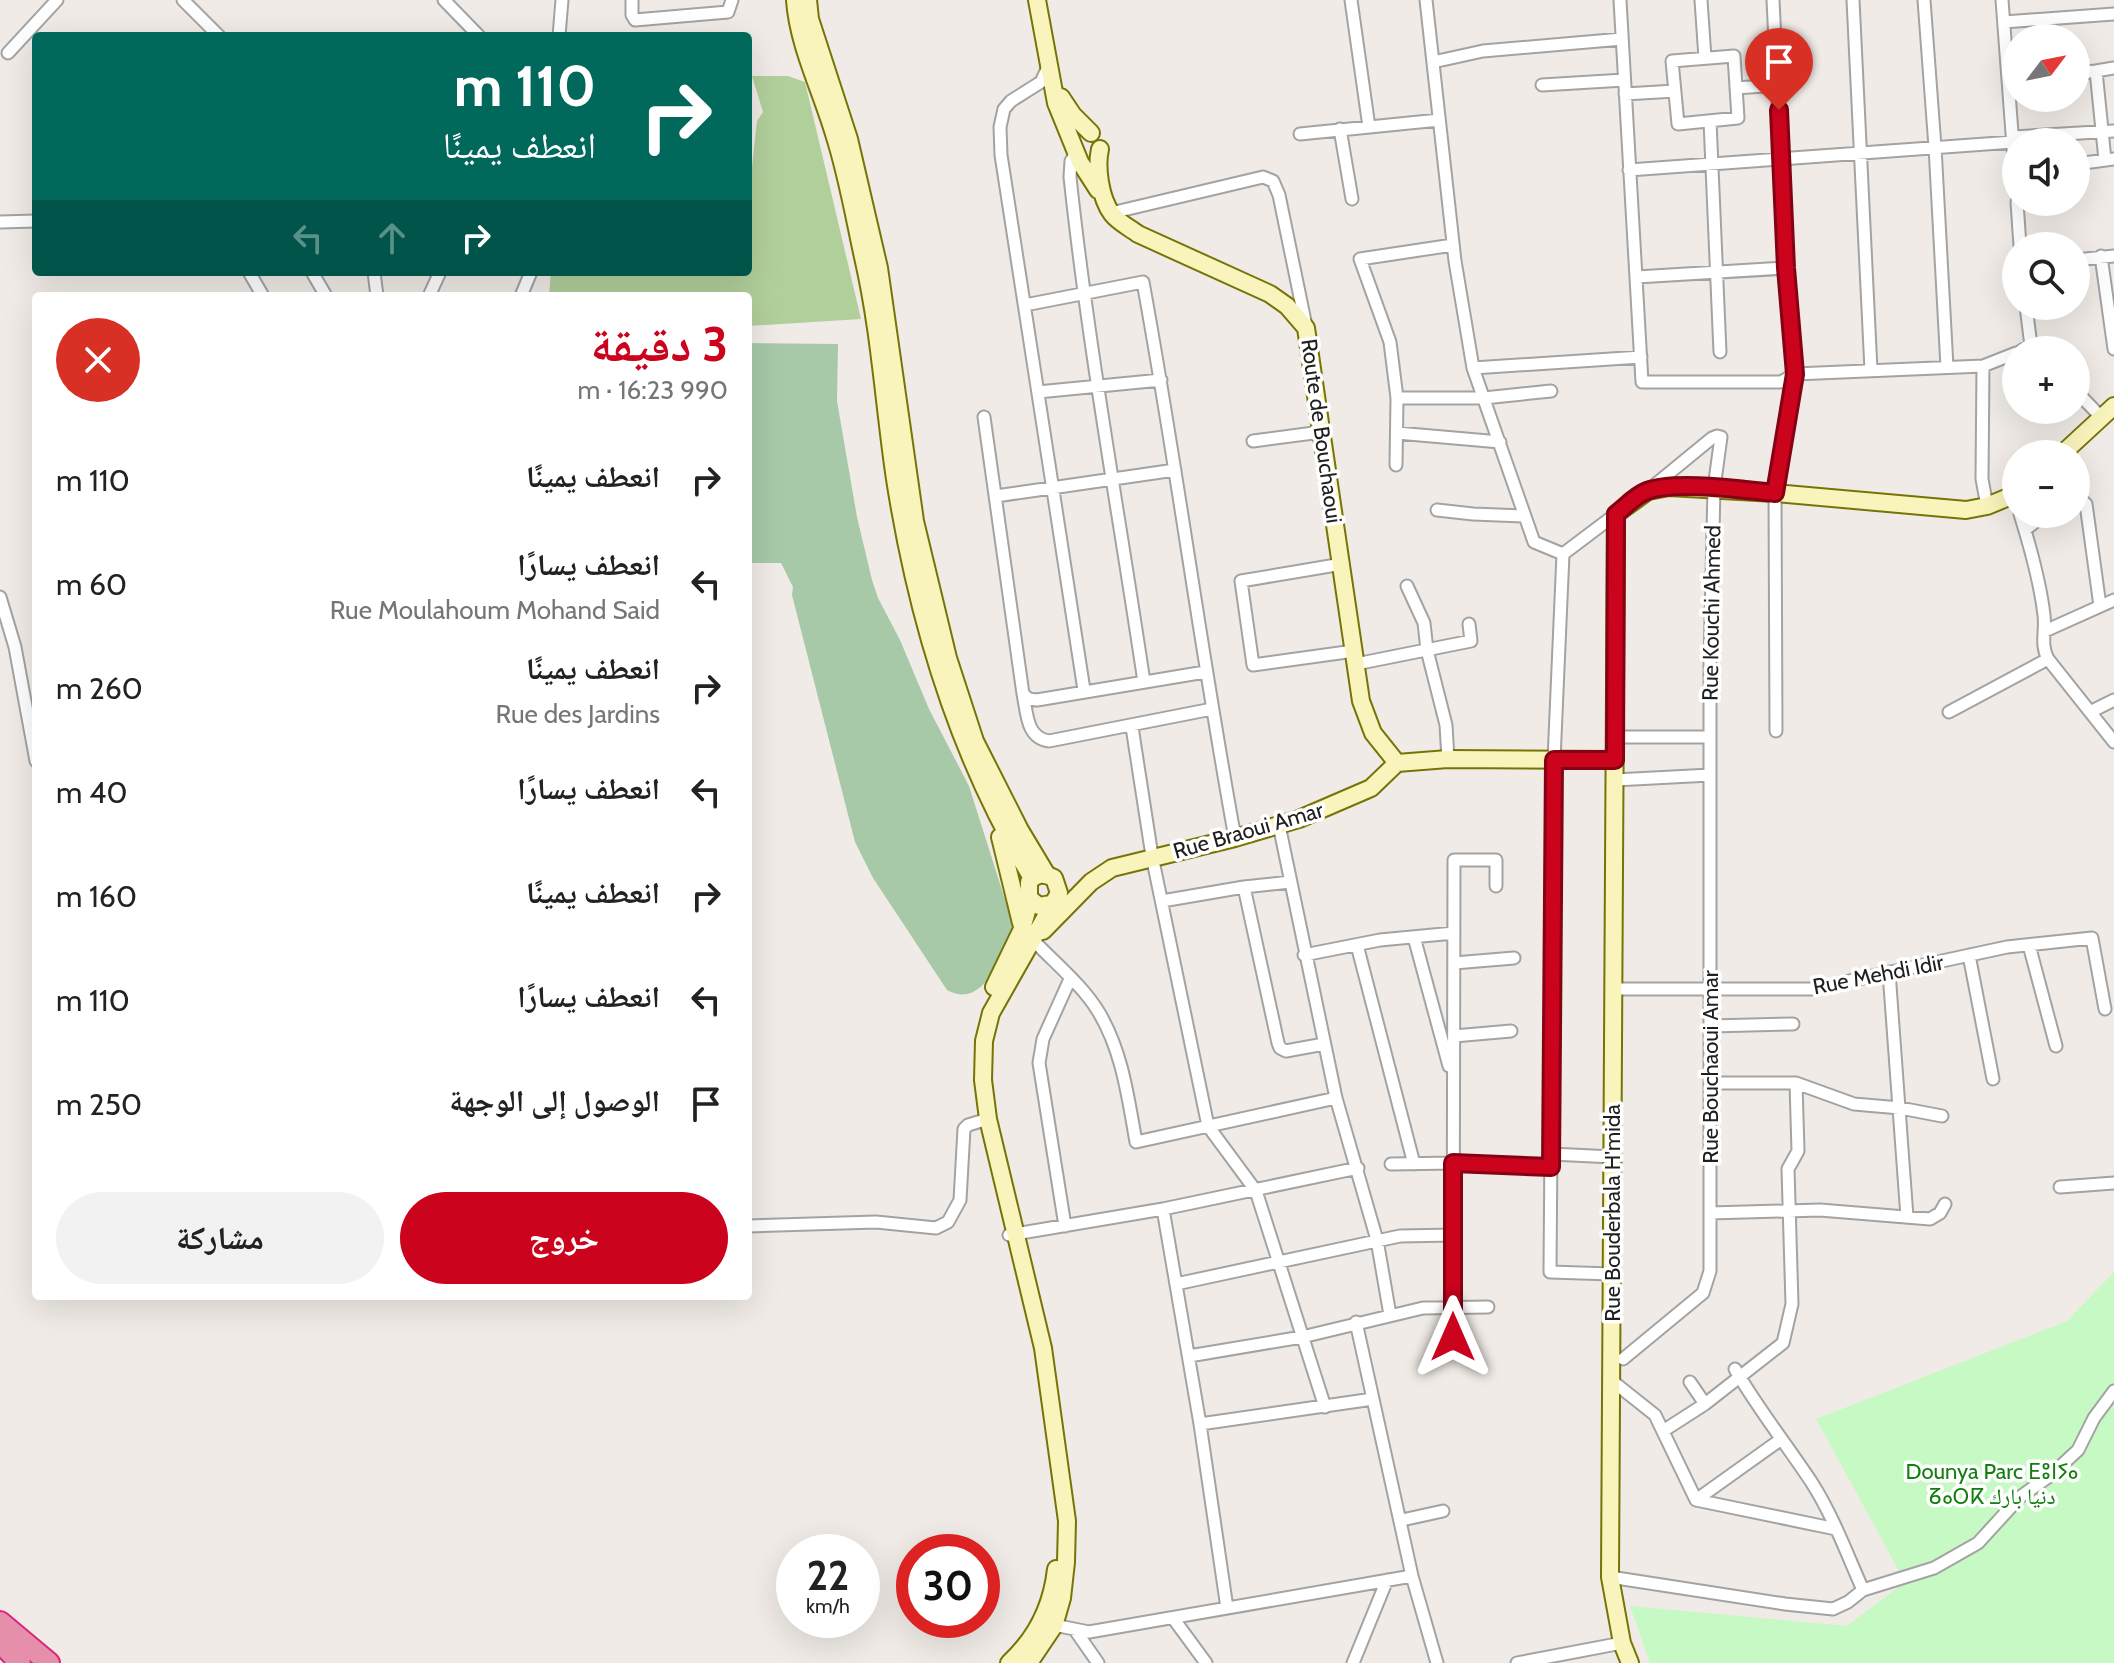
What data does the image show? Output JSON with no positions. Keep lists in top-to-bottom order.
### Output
{
  "streets": {
    "main road": ["Route de Bouchaoui", "Rue Braoui Amar", "Rue Bouderbala H'mida"],
    "street": ["Rue Kouchi Ahmed", "Rue Mehdi Idir", "Rue Bouchaoui Amar"]
  },
  "crossings": [
    ["Route de Bouchaoui", "Rue Braoui Amar"],
    ["Rue Kouchi Ahmed", "Rue Bouchaoui Amar"],
    ["Rue Mehdi Idir", "Rue Bouchaoui Amar"],
    ["Rue Mehdi Idir", "Rue Bouderbala H'mida"],
    ["Rue Bouchaoui Amar", "Rue Bouderbala H'mida"]
  ],
  "parks": ["Dounya Parc ⴹⵓⵏⵢⴰ ⵒⴰⵔⴽ دنيا بارك"],
  "north": "top right",
  "page": {
    "map_buttons": ["+", "−"],
    "turn": ["110 m", "انعطف يمينًا"],
    "heading": ["3 دقيقة", "990 m · 16:23"],
    "list": [
      {
        "name": "انعطف يمينًا",
        "value": "110 m"
      },
      {
        "name": "انعطف يسارًا",
        "note": "Rue Moulahoum Mohand Said",
        "value": "60 m"
      },
      {
        "name": "انعطف يمينًا",
        "note": "Rue des Jardins",
        "value": "260 m"
      },
      {
        "name": "انعطف يسارًا",
        "value": "40 m"
      },
      {
        "name": "انعطف يمينًا",
        "value": "160 m"
      },
      {
        "name": "انعطف يسارًا",
        "value": "110 m"
      },
      {
        "name": "الوصول إلى الوجهة",
        "value": "250 m"
      }
    ],
    "buttons": ["خروج", "مشاركة"],
    "speed": "22 km/h",
    "limit": "30"
  }
}
